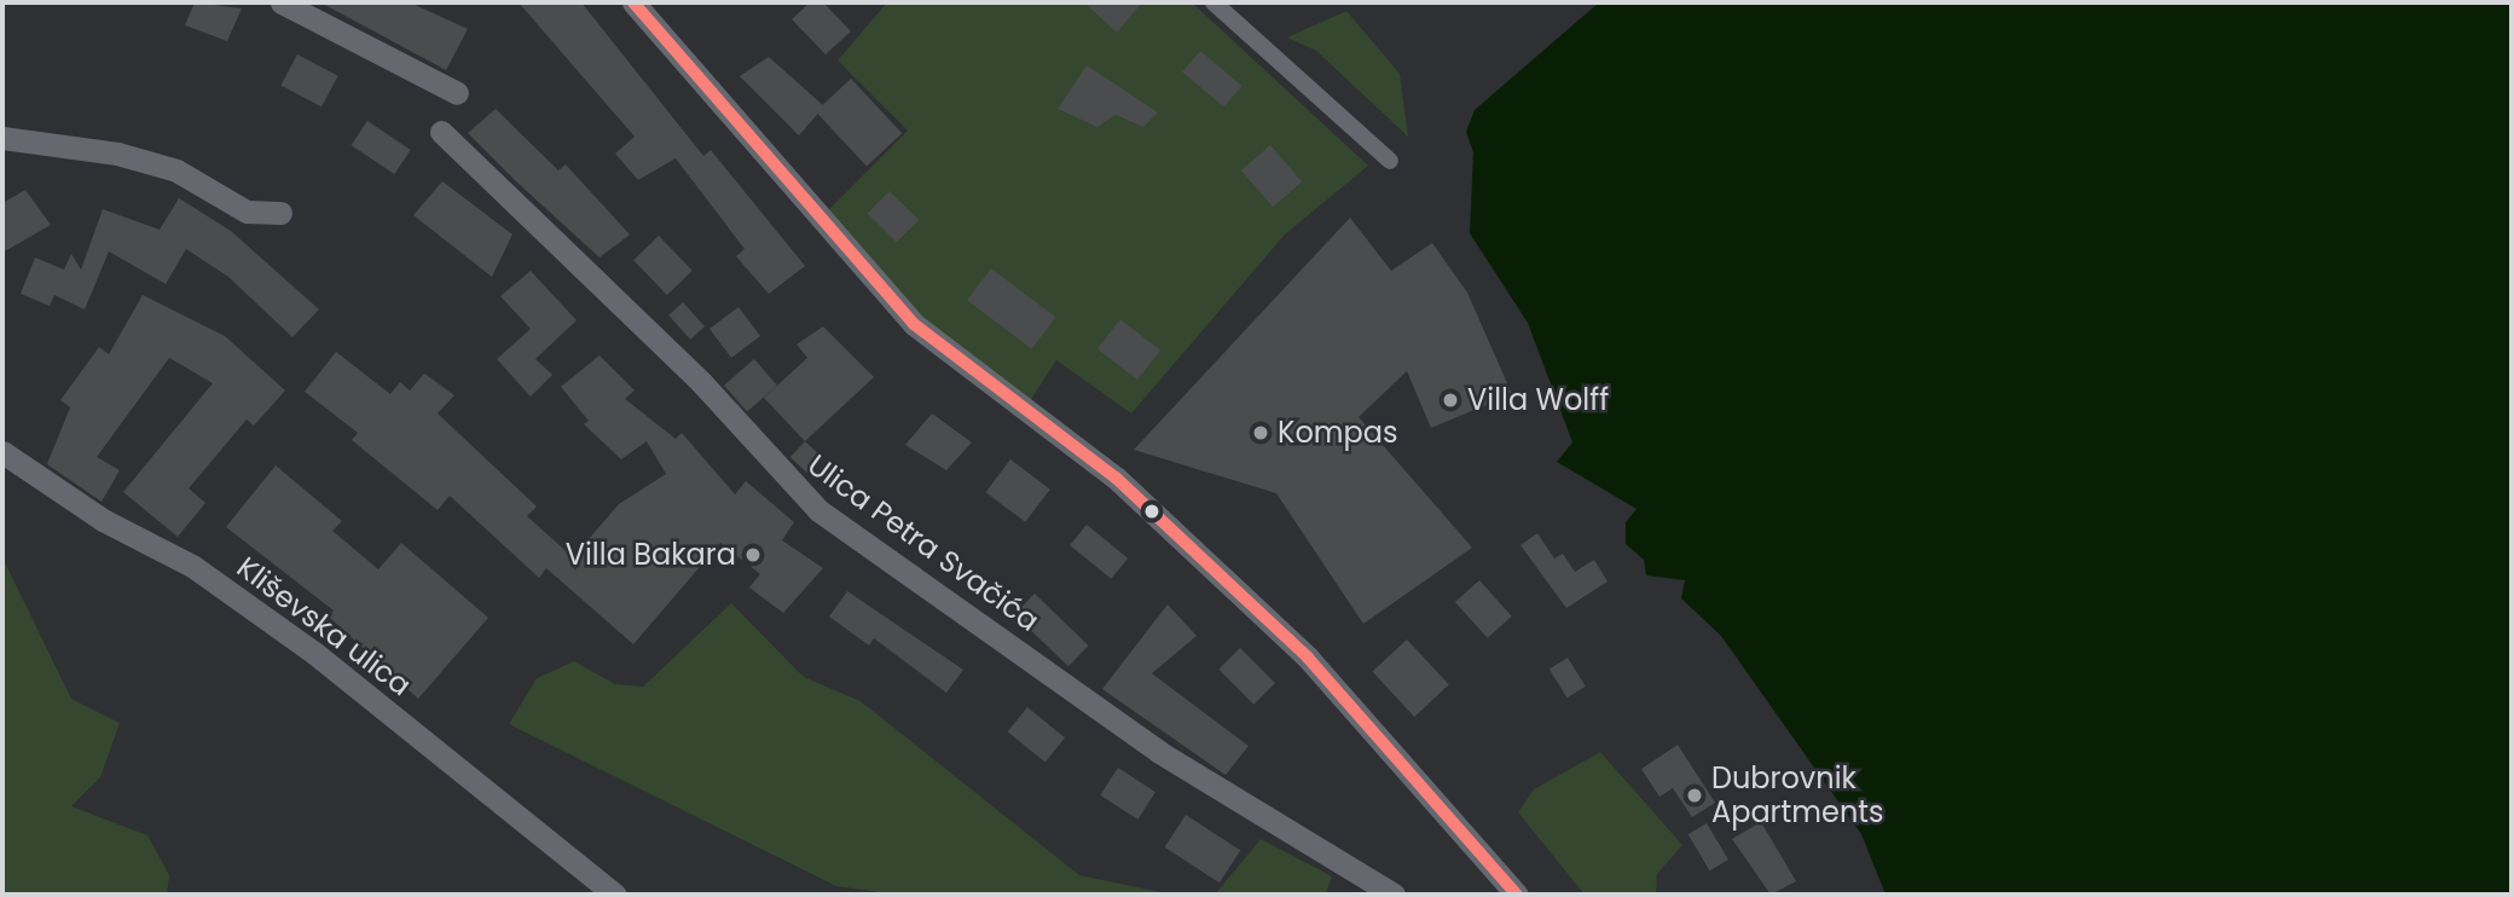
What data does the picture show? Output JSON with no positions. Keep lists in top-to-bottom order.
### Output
{
  "streets": {
    "street": ["Ulica Petra Svačića", "Kliševska ulica"]
  },
  "places": [
    "Villa Wolff",
    "Kompas",
    "Villa Bakara",
    "Dubrovnik Apartments"
  ]
}
